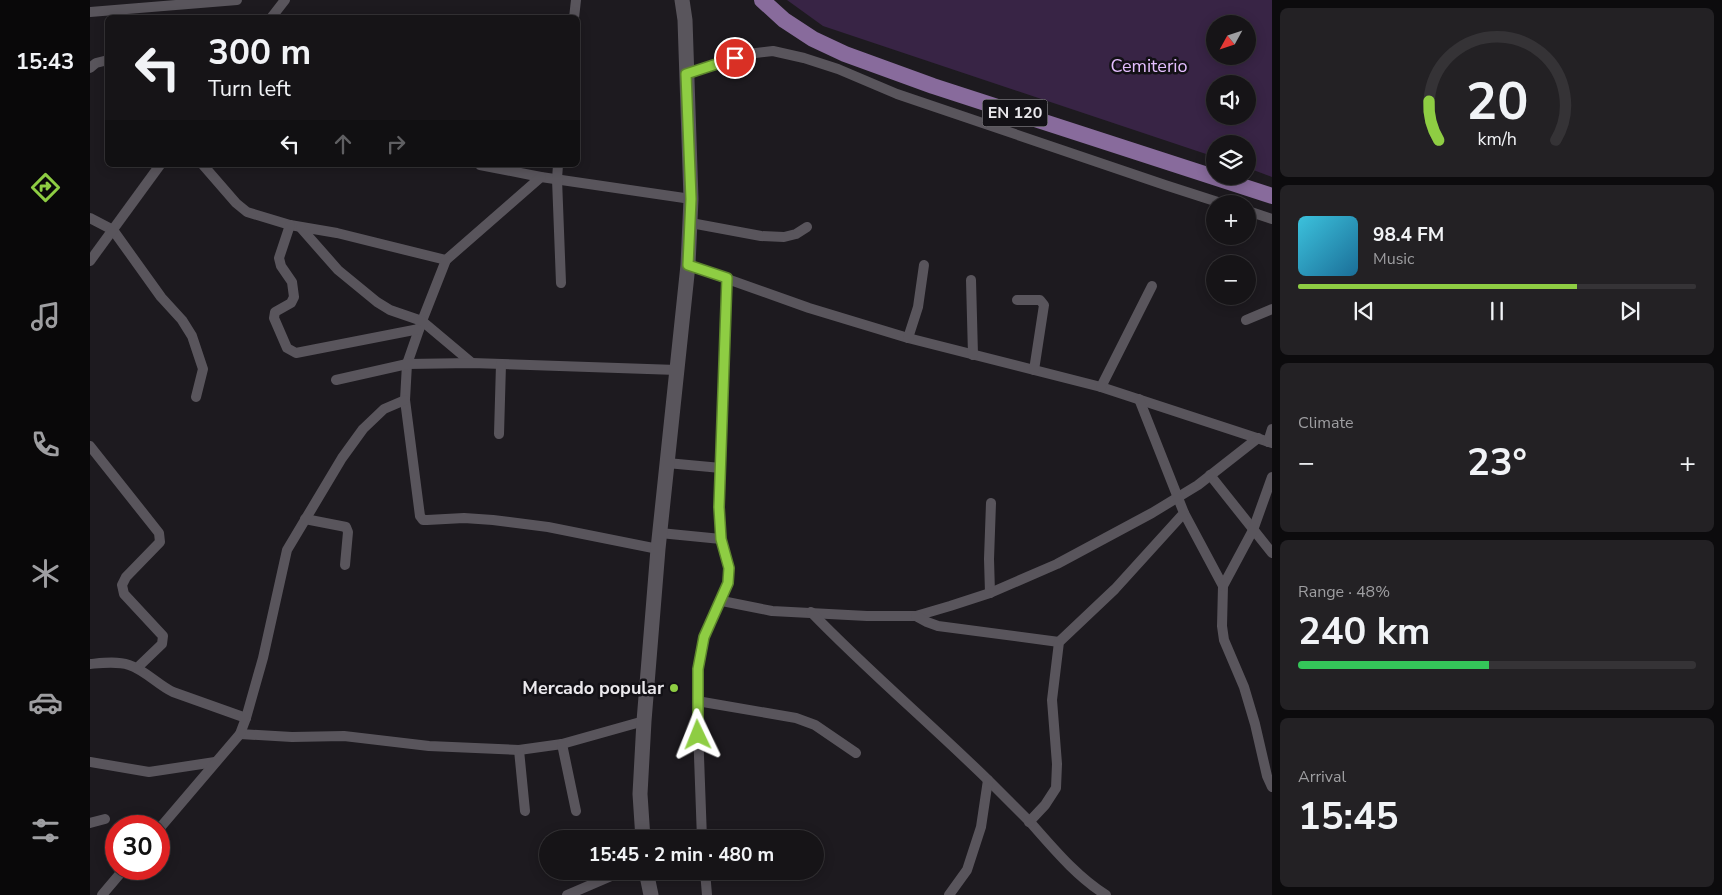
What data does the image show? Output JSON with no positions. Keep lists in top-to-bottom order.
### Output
{
  "streets": {
    "main road": ["EN 120"]
  },
  "parks": ["Cemiterio"],
  "places": ["Mercado popular"],
  "north": "bottom left",
  "page": {
    "tabs": "15:43",
    "map_buttons": ["+", "−"],
    "turn": ["300 m", "Turn left"],
    "song": ["98.4 FM", "Music"],
    "tile": [
      "Climate",
      ["Range · 48%", "240 km"],
      ["Arrival", "15:45"]
    ],
    "heat": ["−", "23°", "+"],
    "limit": "30",
    "trip": "15:45 · 2 min · 480 m",
    "gauge": ["20", "km/h"]
  }
}
